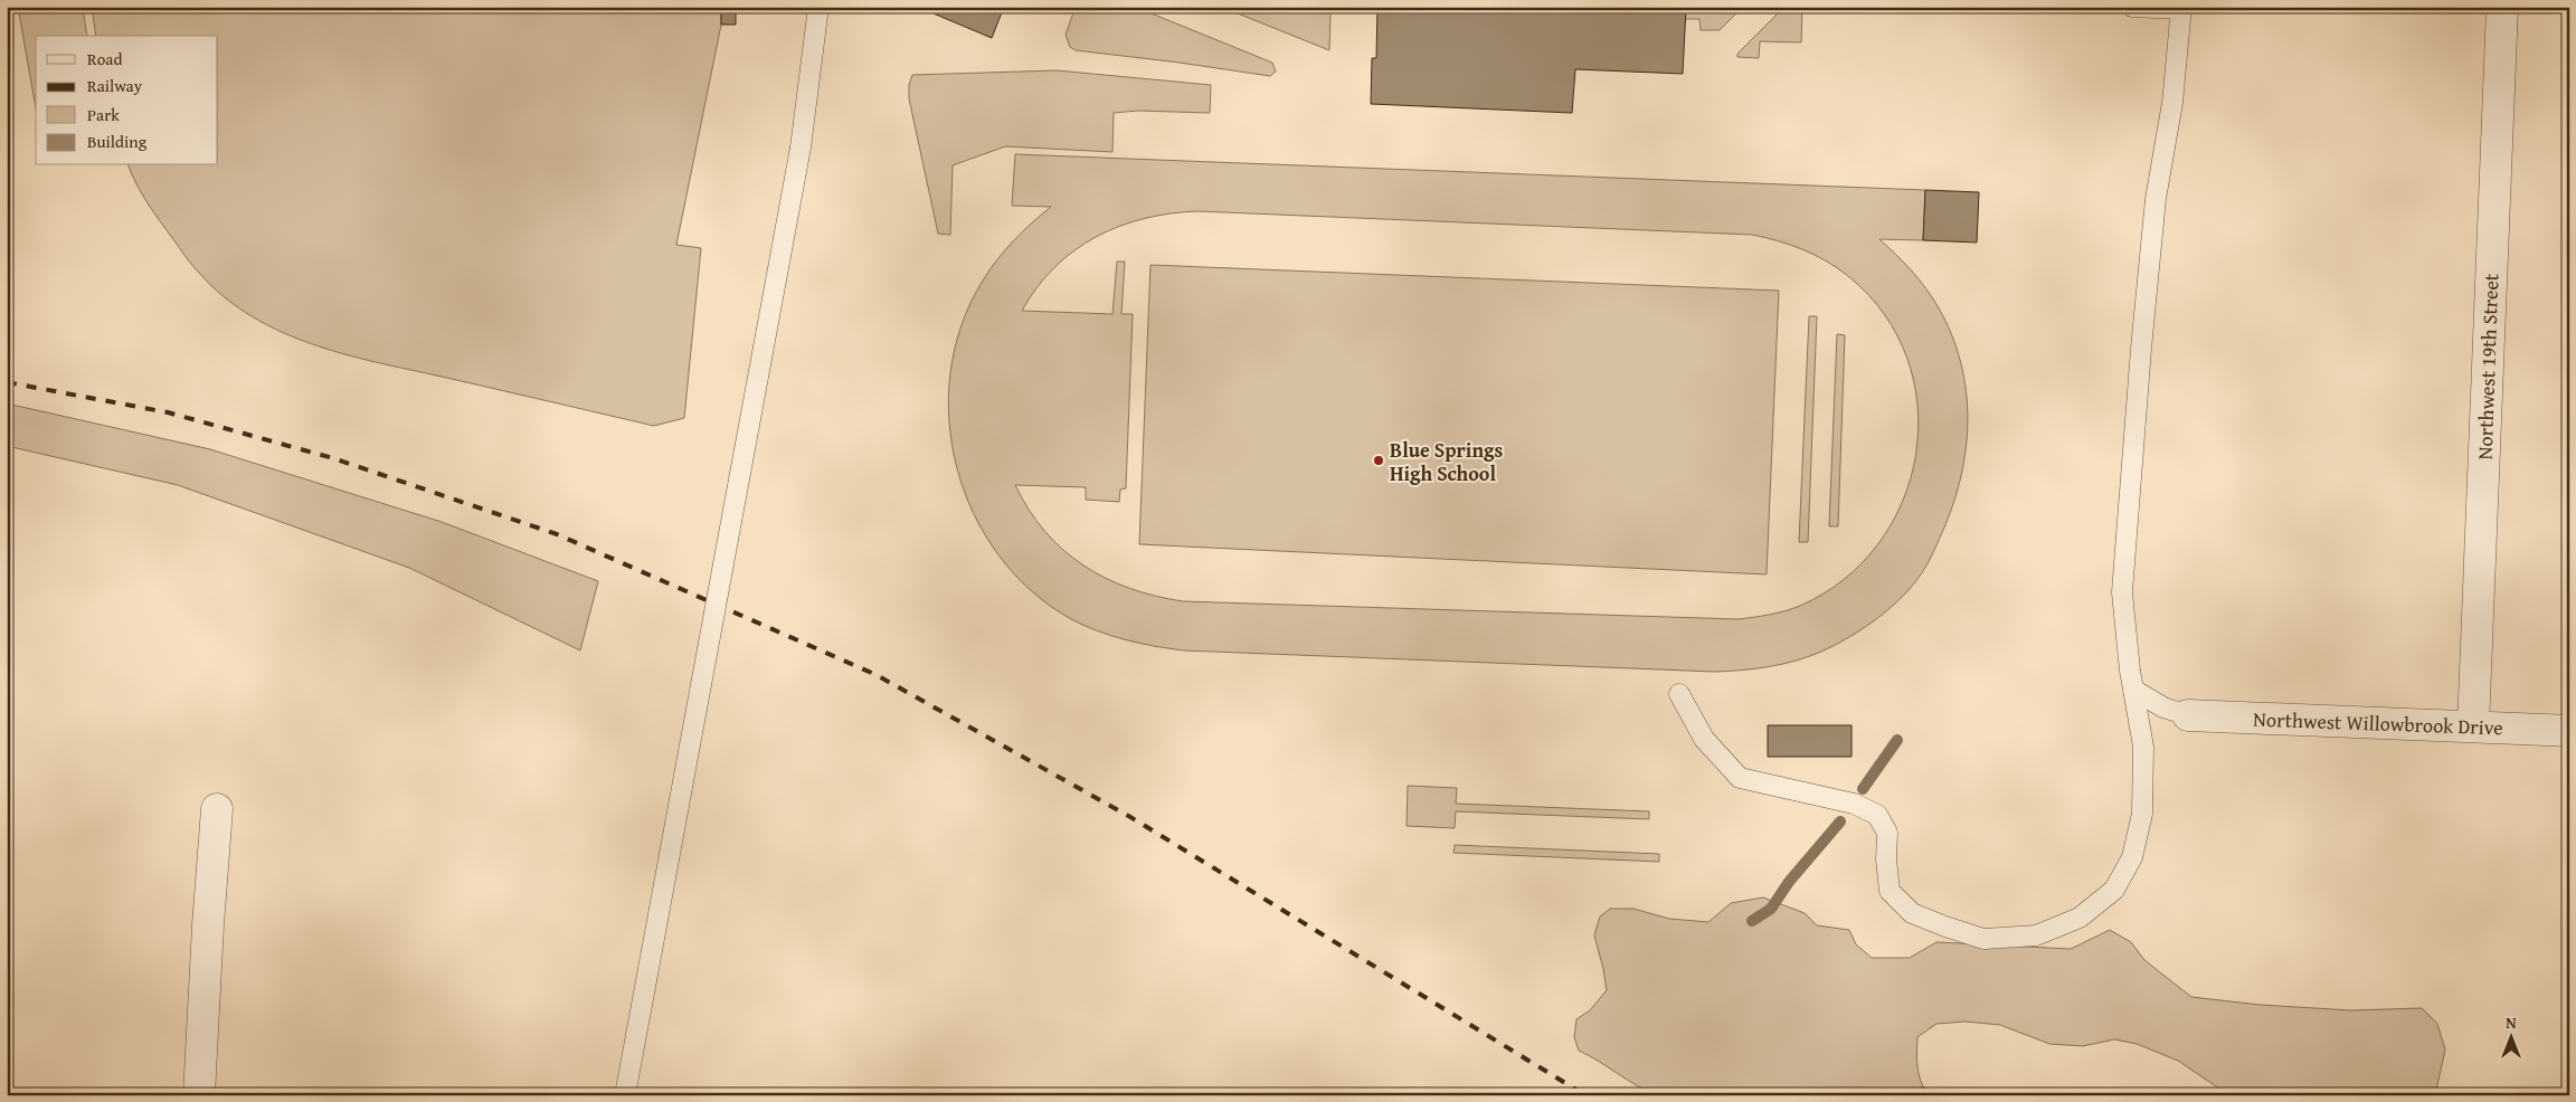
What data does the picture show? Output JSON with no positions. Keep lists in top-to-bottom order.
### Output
{
  "streets": {
    "street": ["Northwest 19th Street", "Northwest Willowbrook Drive"]
  },
  "crossings": [
    ["Northwest 19th Street", "Northwest Willowbrook Drive"]
  ],
  "places": ["Blue Springs High School"],
  "legend": [
    "Road",
    "Railway",
    "Park",
    "Building"
  ],
  "north": "top"
}
